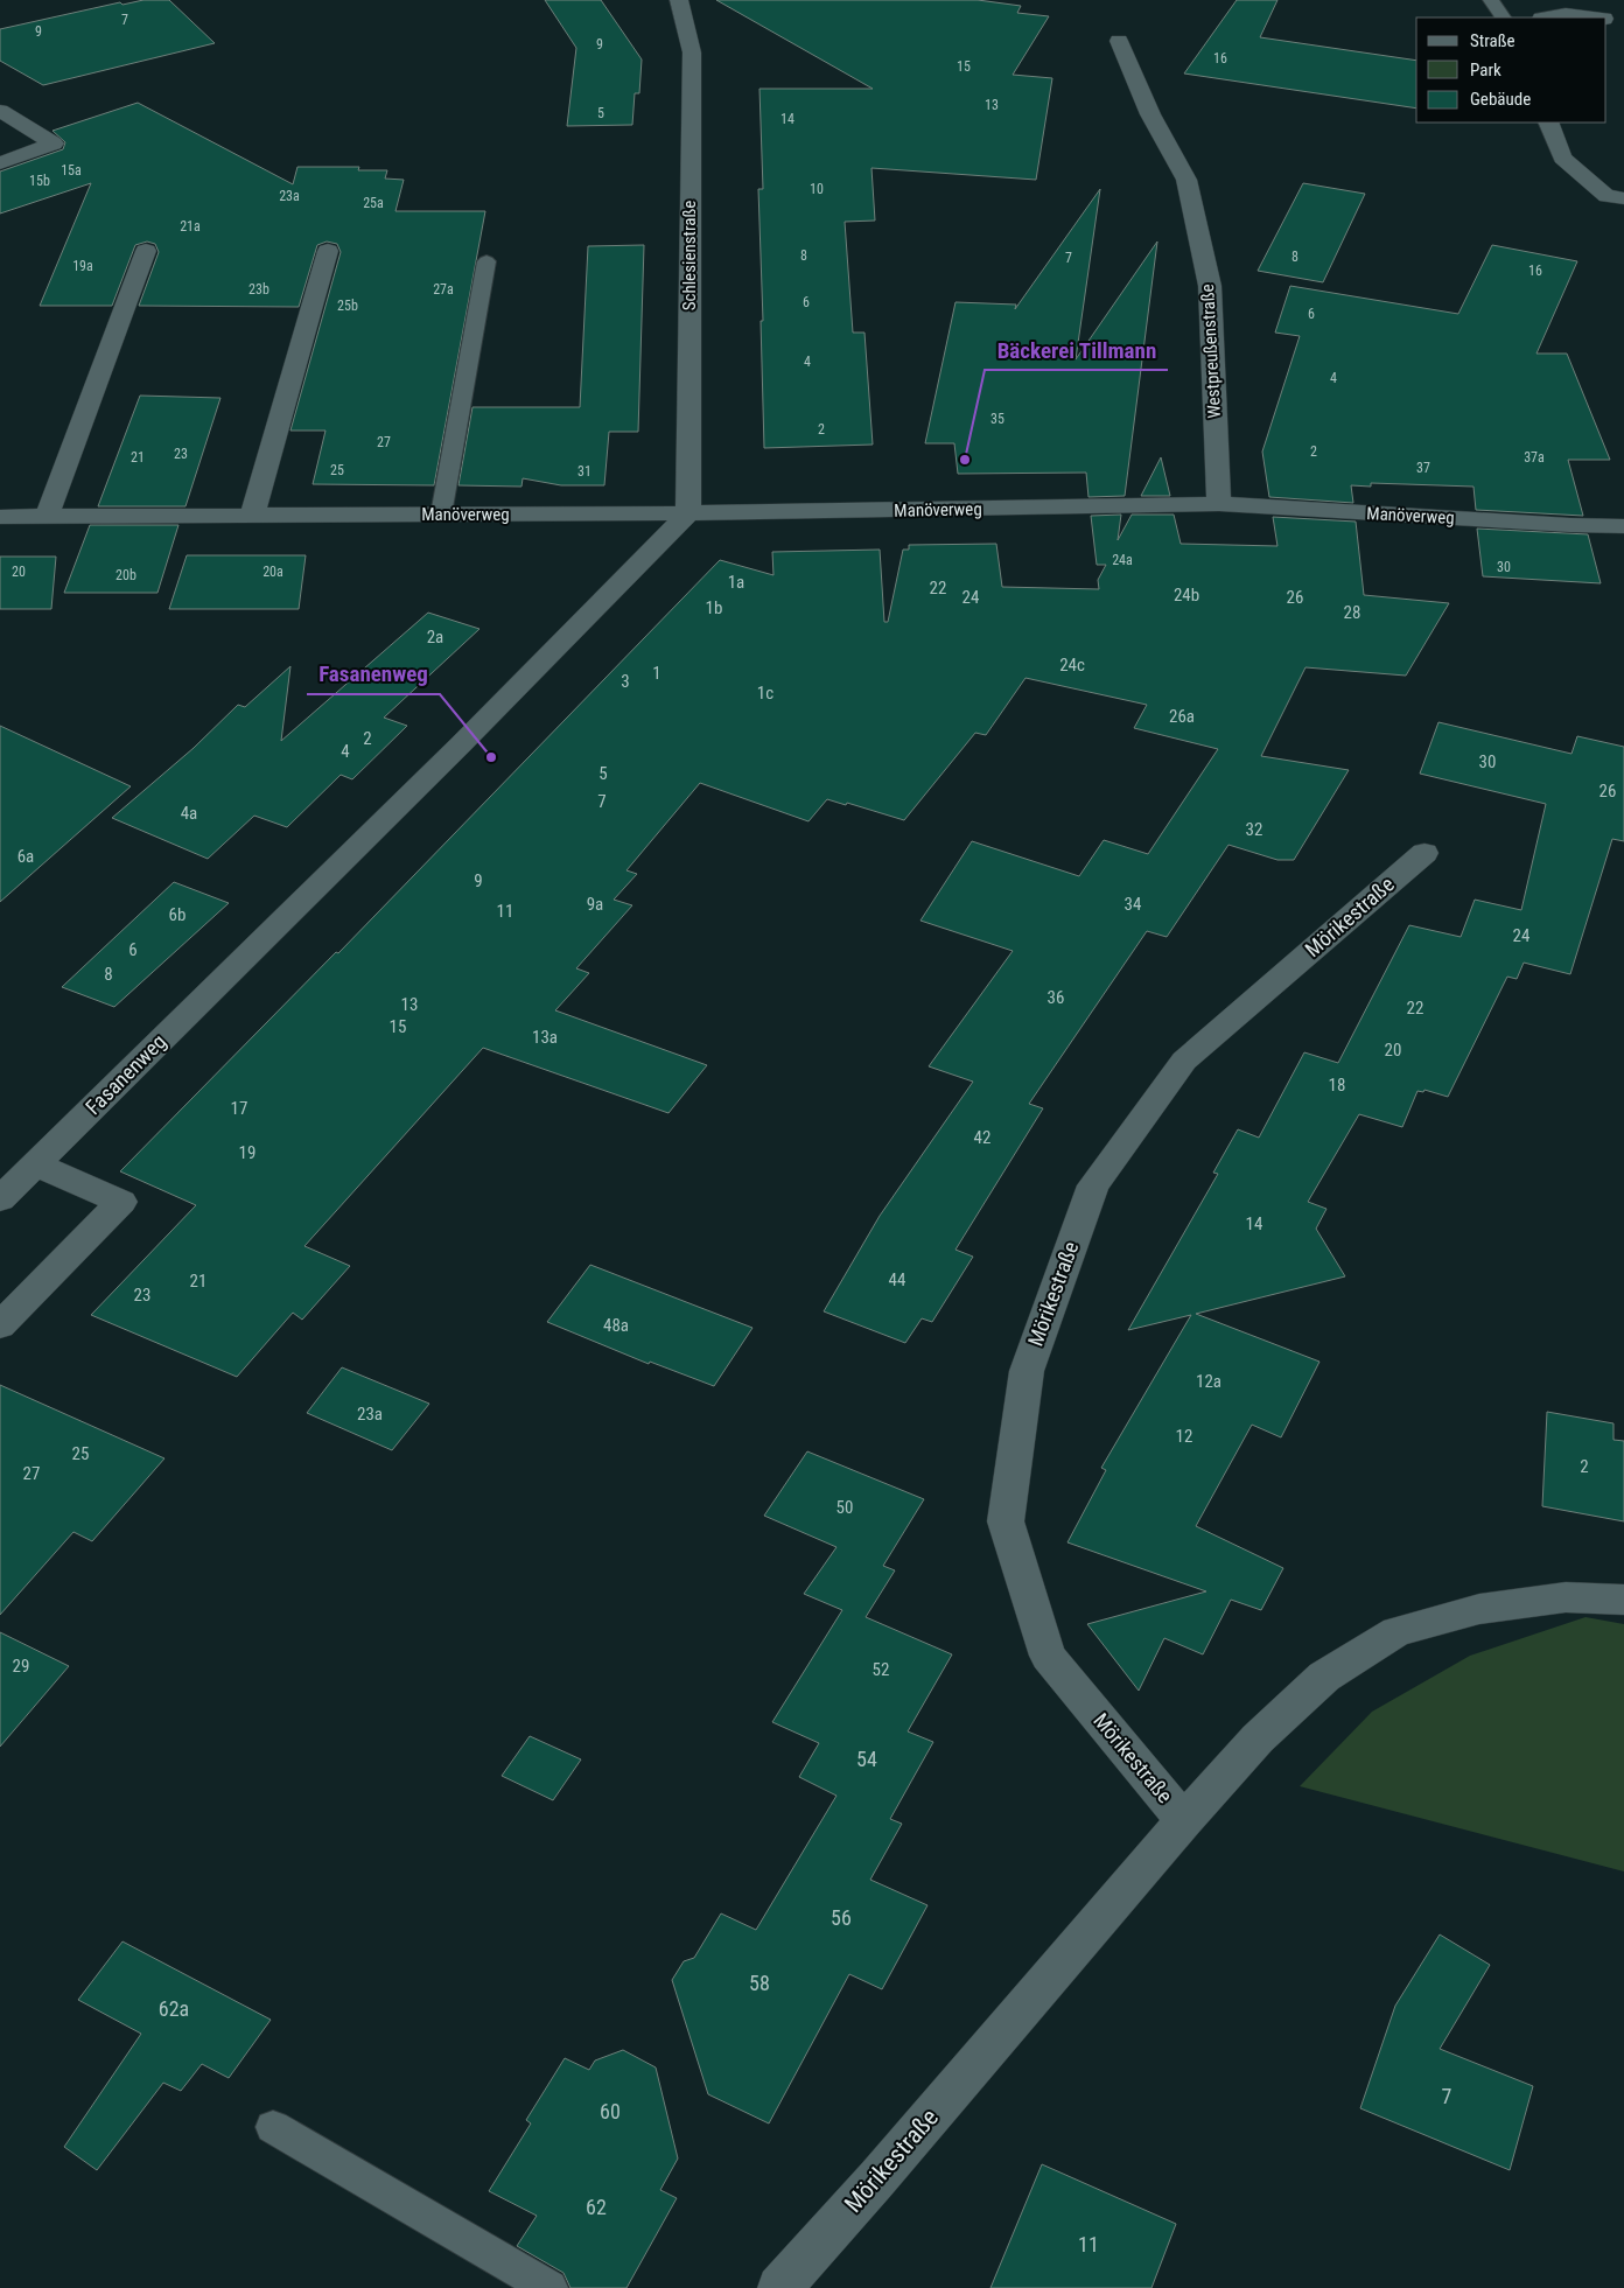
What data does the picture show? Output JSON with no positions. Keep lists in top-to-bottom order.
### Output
{
  "streets": {
    "street": [
      "Schlesienstraße",
      "Westpreußenstraße",
      "Manöverweg",
      "Mörikestraße",
      "Fasanenweg"
    ]
  },
  "crossings": [
    ["Schlesienstraße", "Manöverweg"],
    ["Schlesienstraße", "Fasanenweg"],
    ["Westpreußenstraße", "Manöverweg"],
    ["Manöverweg", "Fasanenweg"]
  ],
  "places": ["Bäckerei Tillmann", "Fasanenweg"],
  "house_numbers": [
    "7",
    "9",
    "9",
    "16",
    "15",
    "13",
    "5",
    "14",
    "15a",
    "15b",
    "10",
    "23a",
    "25a",
    "21a",
    "8",
    "8",
    "7",
    "19a",
    "16",
    "23b",
    "27a",
    "6",
    "25b",
    "6",
    "4",
    "4",
    "35",
    "2",
    "27",
    "2",
    "23",
    "21",
    "37a",
    "37",
    "25",
    "31",
    "24a",
    "30",
    "20",
    "20a",
    "20b",
    "1a",
    "22",
    "24b",
    "24",
    "26",
    "1b",
    "28",
    "2a",
    "24c",
    "1",
    "3",
    "1c",
    "26a",
    "2",
    "4",
    "30",
    "5",
    "26",
    "7",
    "4a",
    "32",
    "6a",
    "9",
    "9a",
    "34",
    "11",
    "6b",
    "24",
    "6",
    "8",
    "36",
    "13",
    "22",
    "15",
    "13a",
    "20",
    "18",
    "17",
    "42",
    "19",
    "14",
    "44",
    "21",
    "23",
    "48a",
    "12a",
    "23a",
    "12",
    "25",
    "2",
    "27",
    "50",
    "29",
    "52",
    "54",
    "56",
    "58",
    "62a",
    "7",
    "60",
    "62",
    "11"
  ],
  "legend": ["Straße", "Park", "Gebäude"]
}
